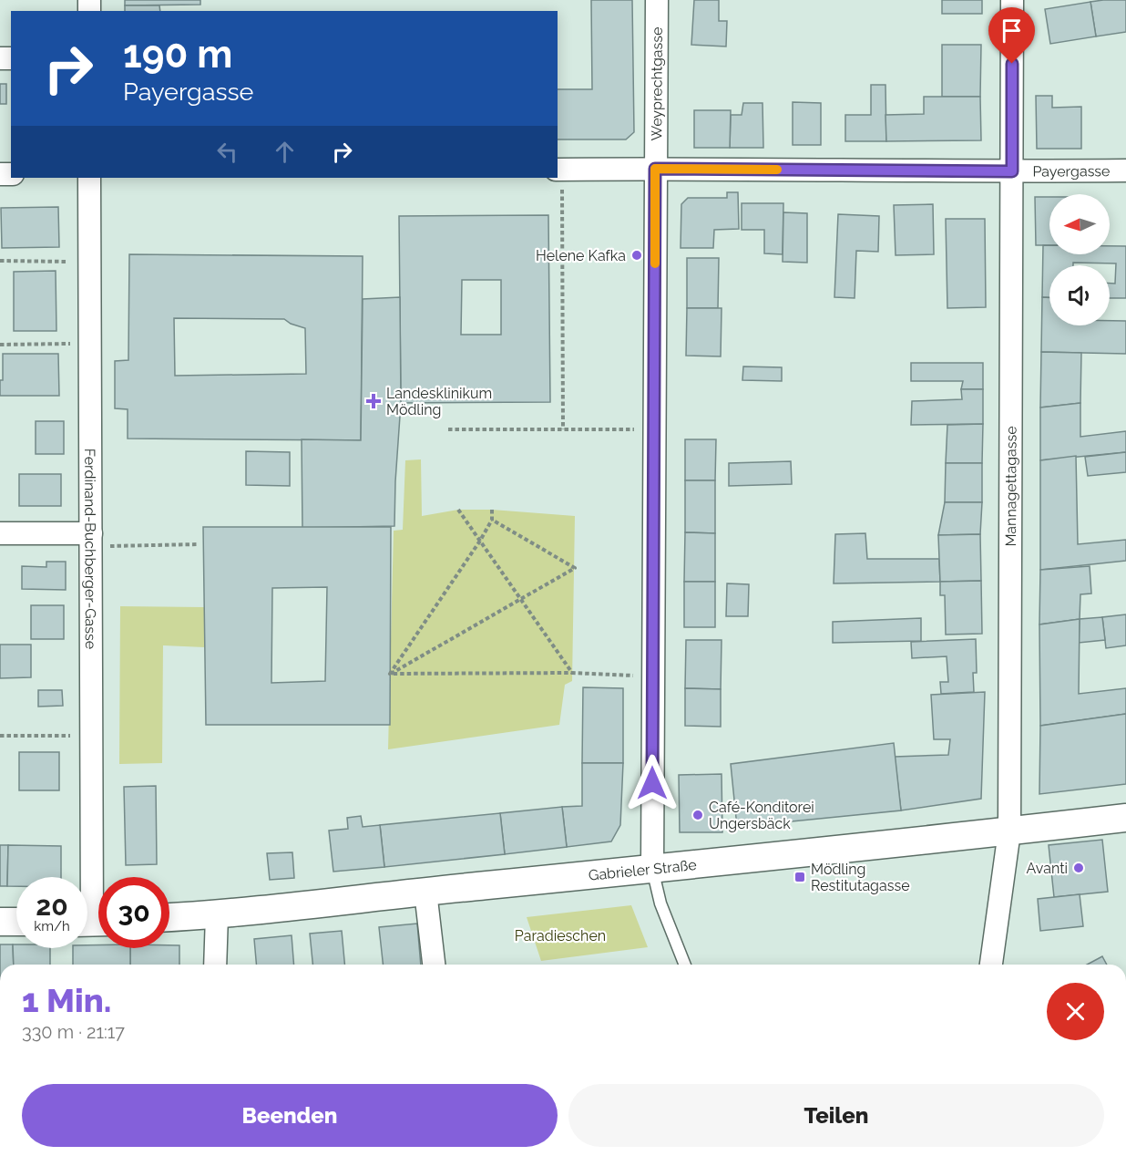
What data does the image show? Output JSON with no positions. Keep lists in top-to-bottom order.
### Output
{
  "streets": {
    "street": [
      "Weyprechtgasse",
      "Payergasse",
      "Mannagettagasse",
      "Ferdinand-Buchberger-Gasse",
      "Gabrieler Straße"
    ]
  },
  "crossings": [
    ["Weyprechtgasse", "Payergasse"],
    ["Weyprechtgasse", "Gabrieler Straße"],
    ["Payergasse", "Mannagettagasse"],
    ["Mannagettagasse", "Gabrieler Straße"]
  ],
  "parks": ["Paradieschen"],
  "places": {
    "other": ["Helene Kafka", "Café-Konditorei Ungersbäck", "Avanti"],
    "health": ["Landesklinikum Mödling"],
    "transit": ["Mödling Restitutagasse"]
  },
  "north": "left",
  "page": {
    "turn": ["190 m", "Payergasse"],
    "speed": "20 km/h",
    "limit": "30",
    "heading": ["1 Min.", "330 m · 21:17"],
    "buttons": ["Beenden", "Teilen"]
  }
}
